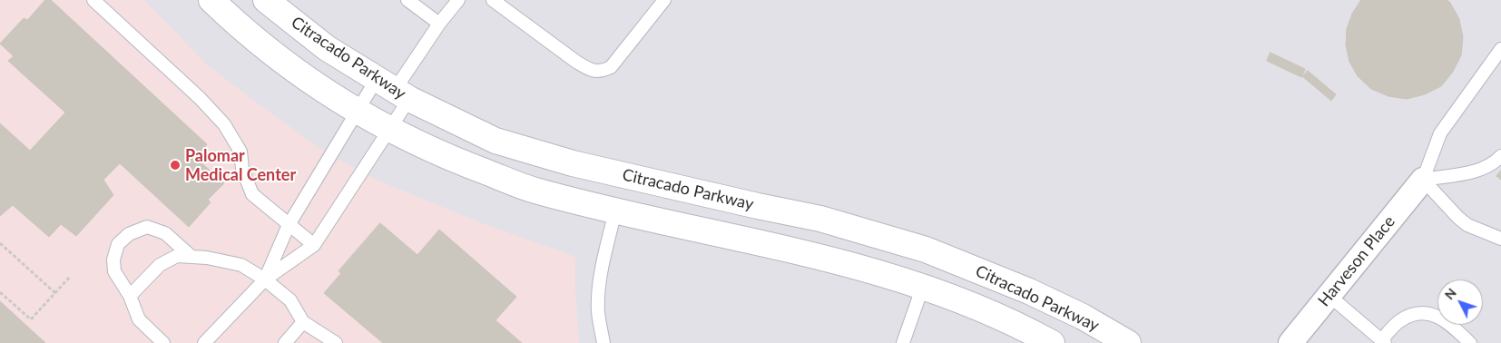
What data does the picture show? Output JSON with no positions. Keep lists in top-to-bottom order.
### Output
{
  "streets": {
    "main road": ["Citracado Parkway"],
    "street": ["Harveson Place"]
  },
  "places": ["Palomar Medical Center"],
  "north": "top left"
}
